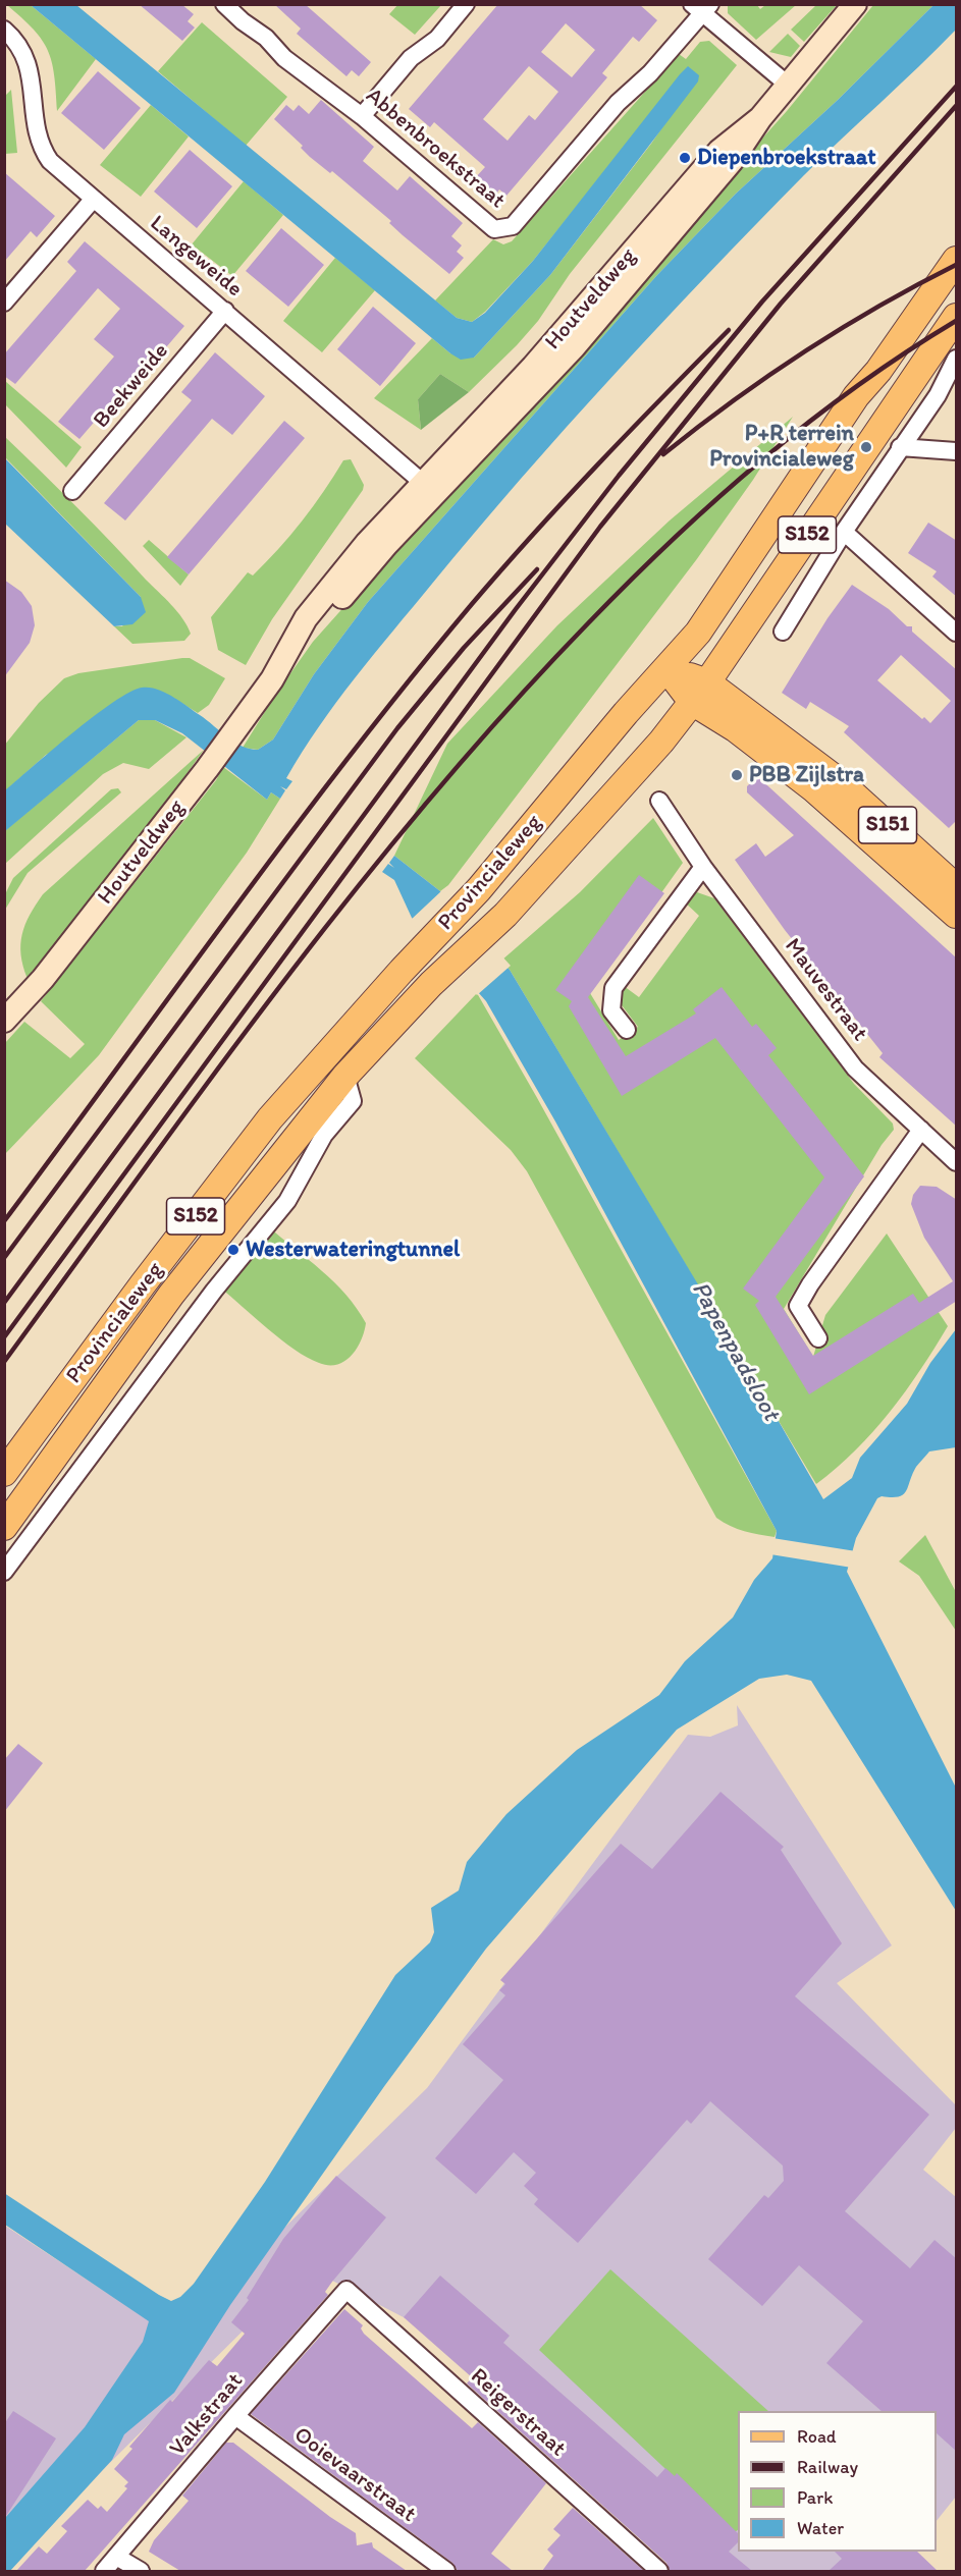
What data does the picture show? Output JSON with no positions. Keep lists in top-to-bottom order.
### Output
{
  "streets": {
    "main road": ["S152", "S151", "Provincialeweg"],
    "street": [
      "Abbenbroekstraat",
      "Langeweide",
      "Houtveldweg",
      "Beekweide",
      "Mauvestraat",
      "Reigerstraat",
      "Valkstraat",
      "Ooievaarstraat"
    ]
  },
  "crossings": [
    ["Langeweide", "Houtveldweg"],
    ["Langeweide", "Beekweide"],
    ["S151", "Provincialeweg"],
    ["Reigerstraat", "Valkstraat"],
    ["Valkstraat", "Ooievaarstraat"]
  ],
  "water": ["Papenpadsloot"],
  "places": [
    "Diepenbroekstraat",
    "P+R terrein Provincialeweg",
    "PBB Zijlstra",
    "Westerwateringtunnel"
  ],
  "legend": [
    "Road",
    "Railway",
    "Park",
    "Water"
  ]
}
